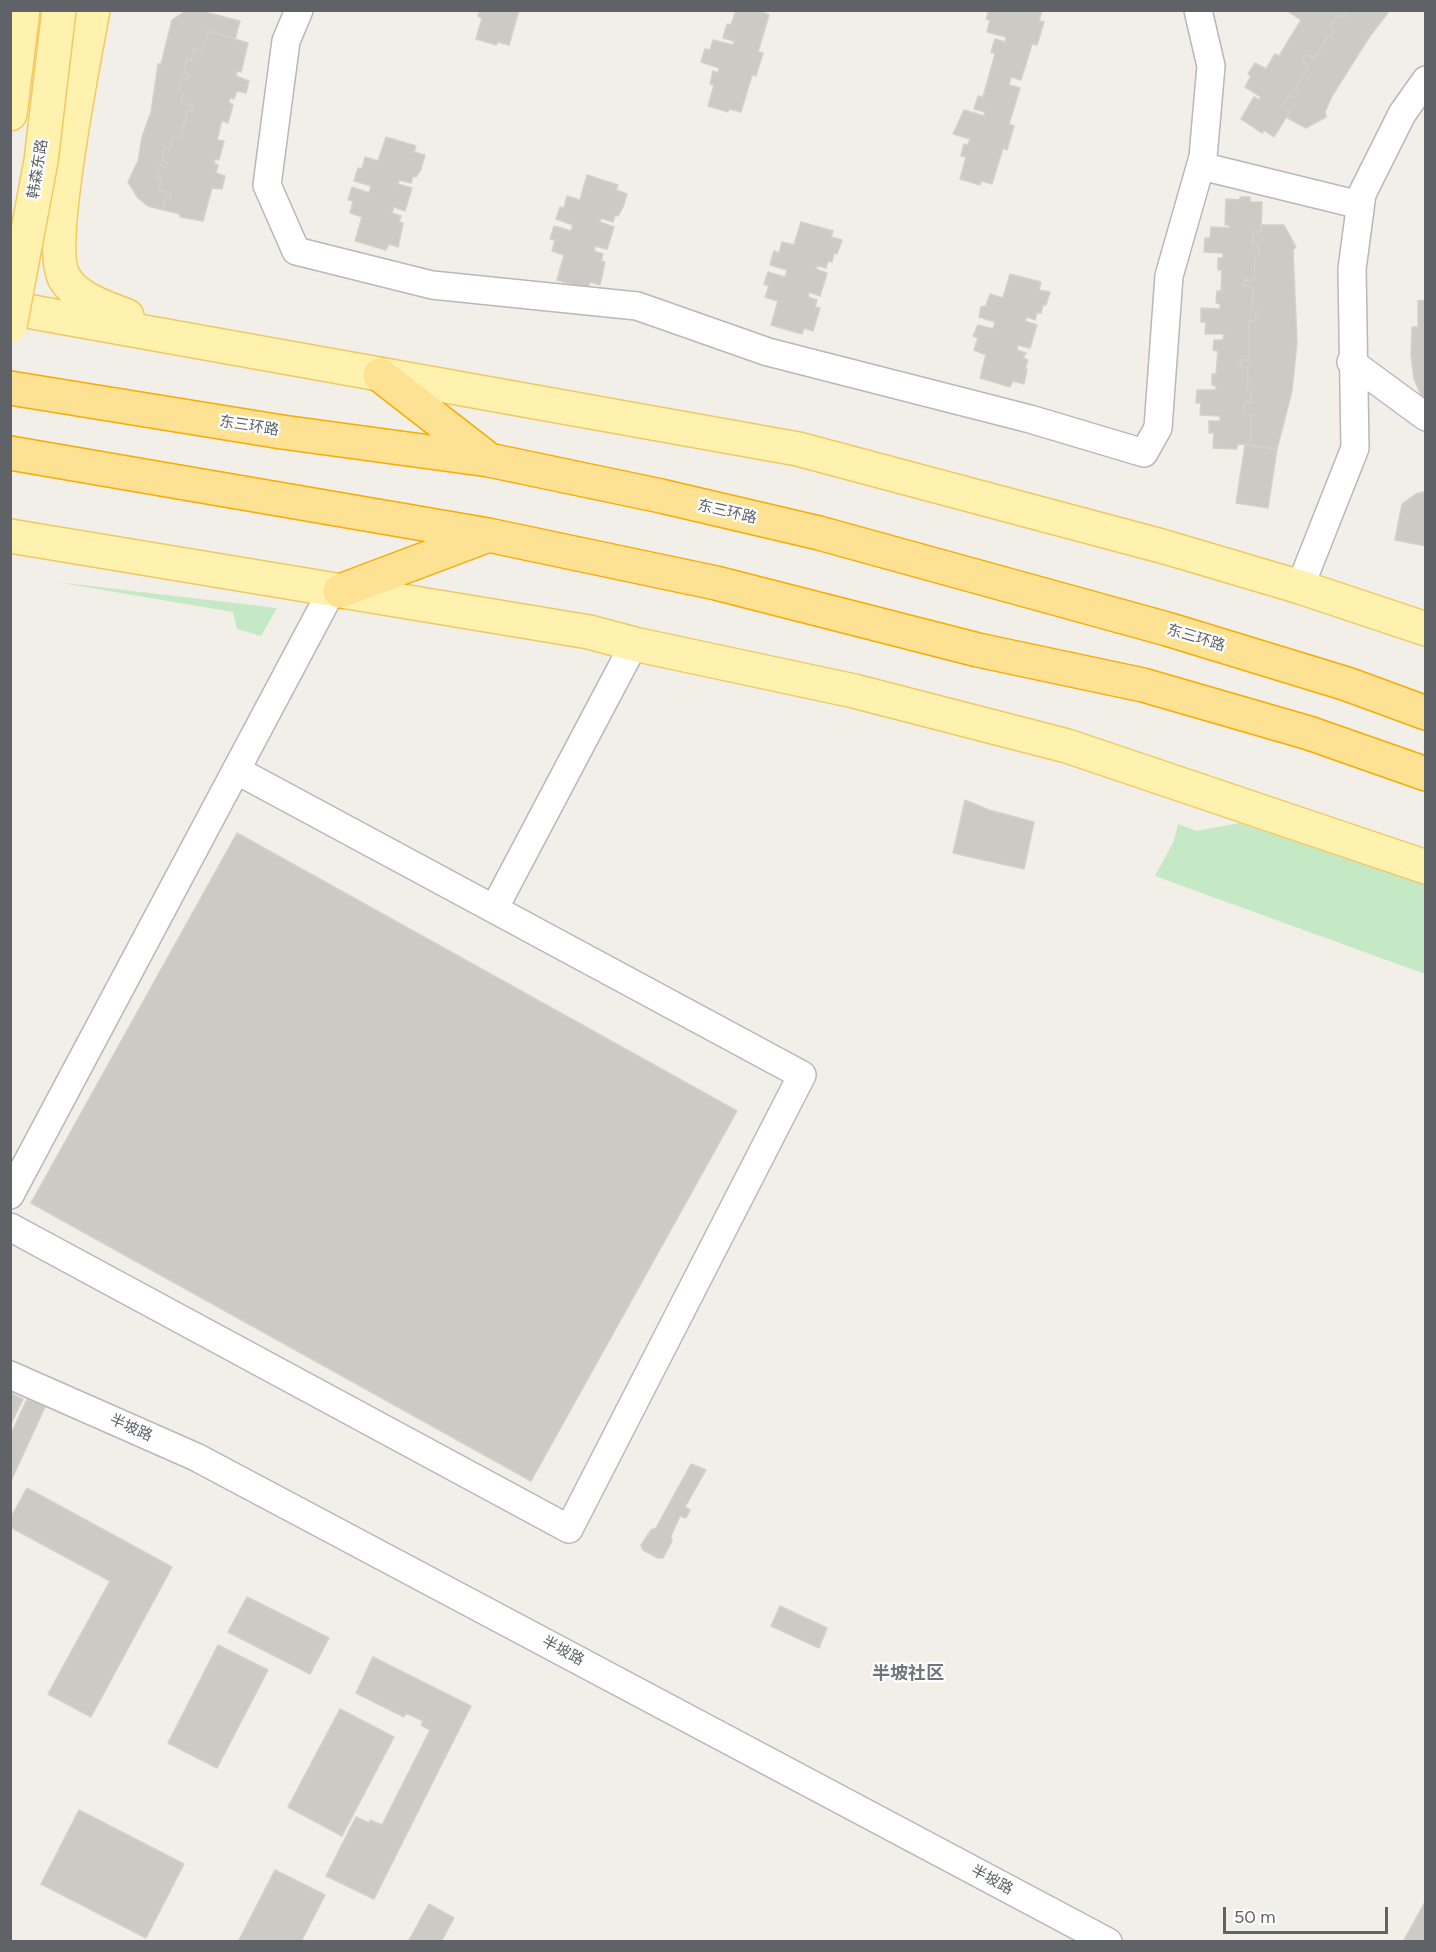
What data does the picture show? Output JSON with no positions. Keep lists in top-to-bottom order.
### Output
{
  "streets": {
    "highway": ["东三环路"],
    "main road": ["韩森东路"],
    "street": ["半坡路"]
  },
  "districts": ["半坡社区"],
  "scale_bar": "50 m"
}
